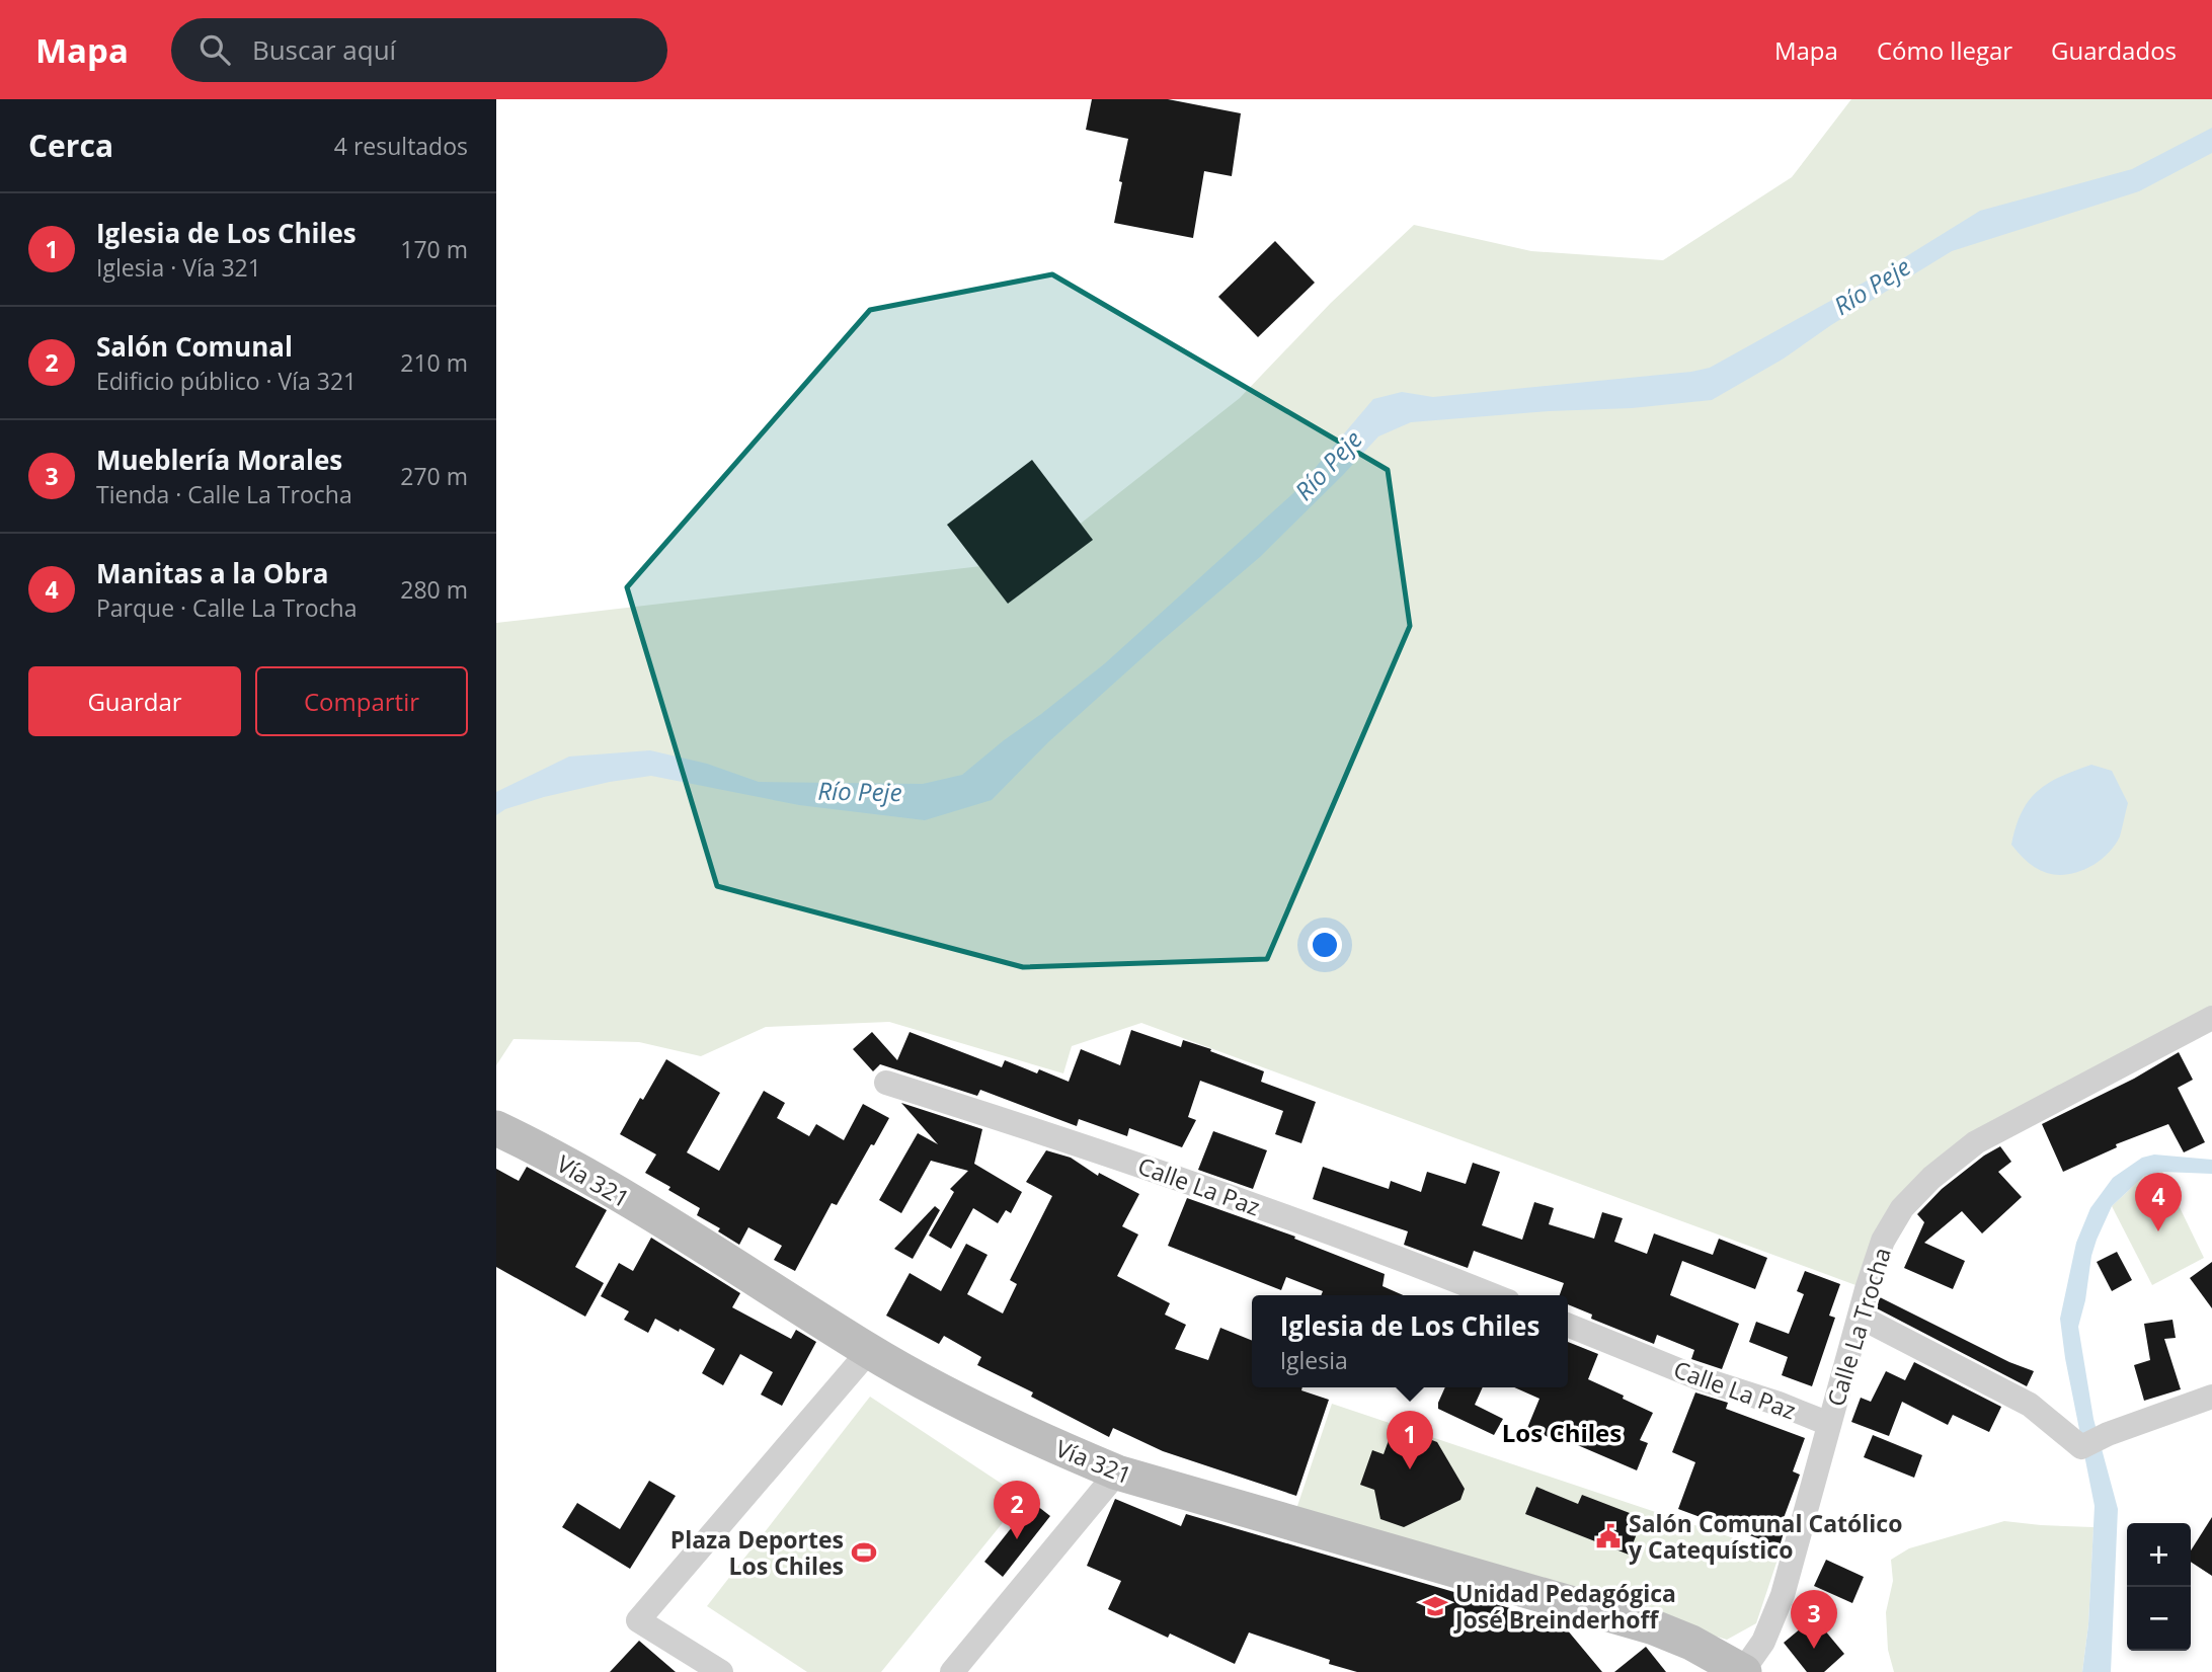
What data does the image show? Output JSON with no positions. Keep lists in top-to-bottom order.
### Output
{
  "streets": {
    "street": ["Vía 321", "Calle La Paz", "Calle La Trocha"]
  },
  "crossings": [
    ["Vía 321", "Calle La Trocha"],
    ["Calle La Paz", "Calle La Trocha"]
  ],
  "districts": ["Los Chiles"],
  "water": ["Río Peje"],
  "places": {
    "public building": ["Salón Comunal Católico y Catequístico"],
    "sports": ["Plaza Deportes Los Chiles"],
    "school or university": ["Unidad Pedagógica José Breinderhoff"]
  },
  "page": {
    "header": "Mapa",
    "search": "Buscar aquí",
    "nav": ["Mapa", "Cómo llegar", "Guardados"],
    "heading": ["Cerca", "4 resultados"],
    "list": [
      {
        "mark": "1",
        "name": "Iglesia de Los Chiles",
        "note": "Iglesia · Vía 321",
        "value": "170 m"
      },
      {
        "mark": "2",
        "name": "Salón Comunal",
        "note": "Edificio público · Vía 321",
        "value": "210 m"
      },
      {
        "mark": "3",
        "name": "Mueblería Morales",
        "note": "Tienda · Calle La Trocha",
        "value": "270 m"
      },
      {
        "mark": "4",
        "name": "Manitas a la Obra",
        "note": "Parque · Calle La Trocha",
        "value": "280 m"
      }
    ],
    "buttons": ["Guardar", "Compartir"],
    "pins": [
      "4",
      "1",
      "2",
      "3"
    ],
    "popup": ["Iglesia de Los Chiles", "Iglesia"],
    "map_buttons": ["+", "−"]
  }
}
